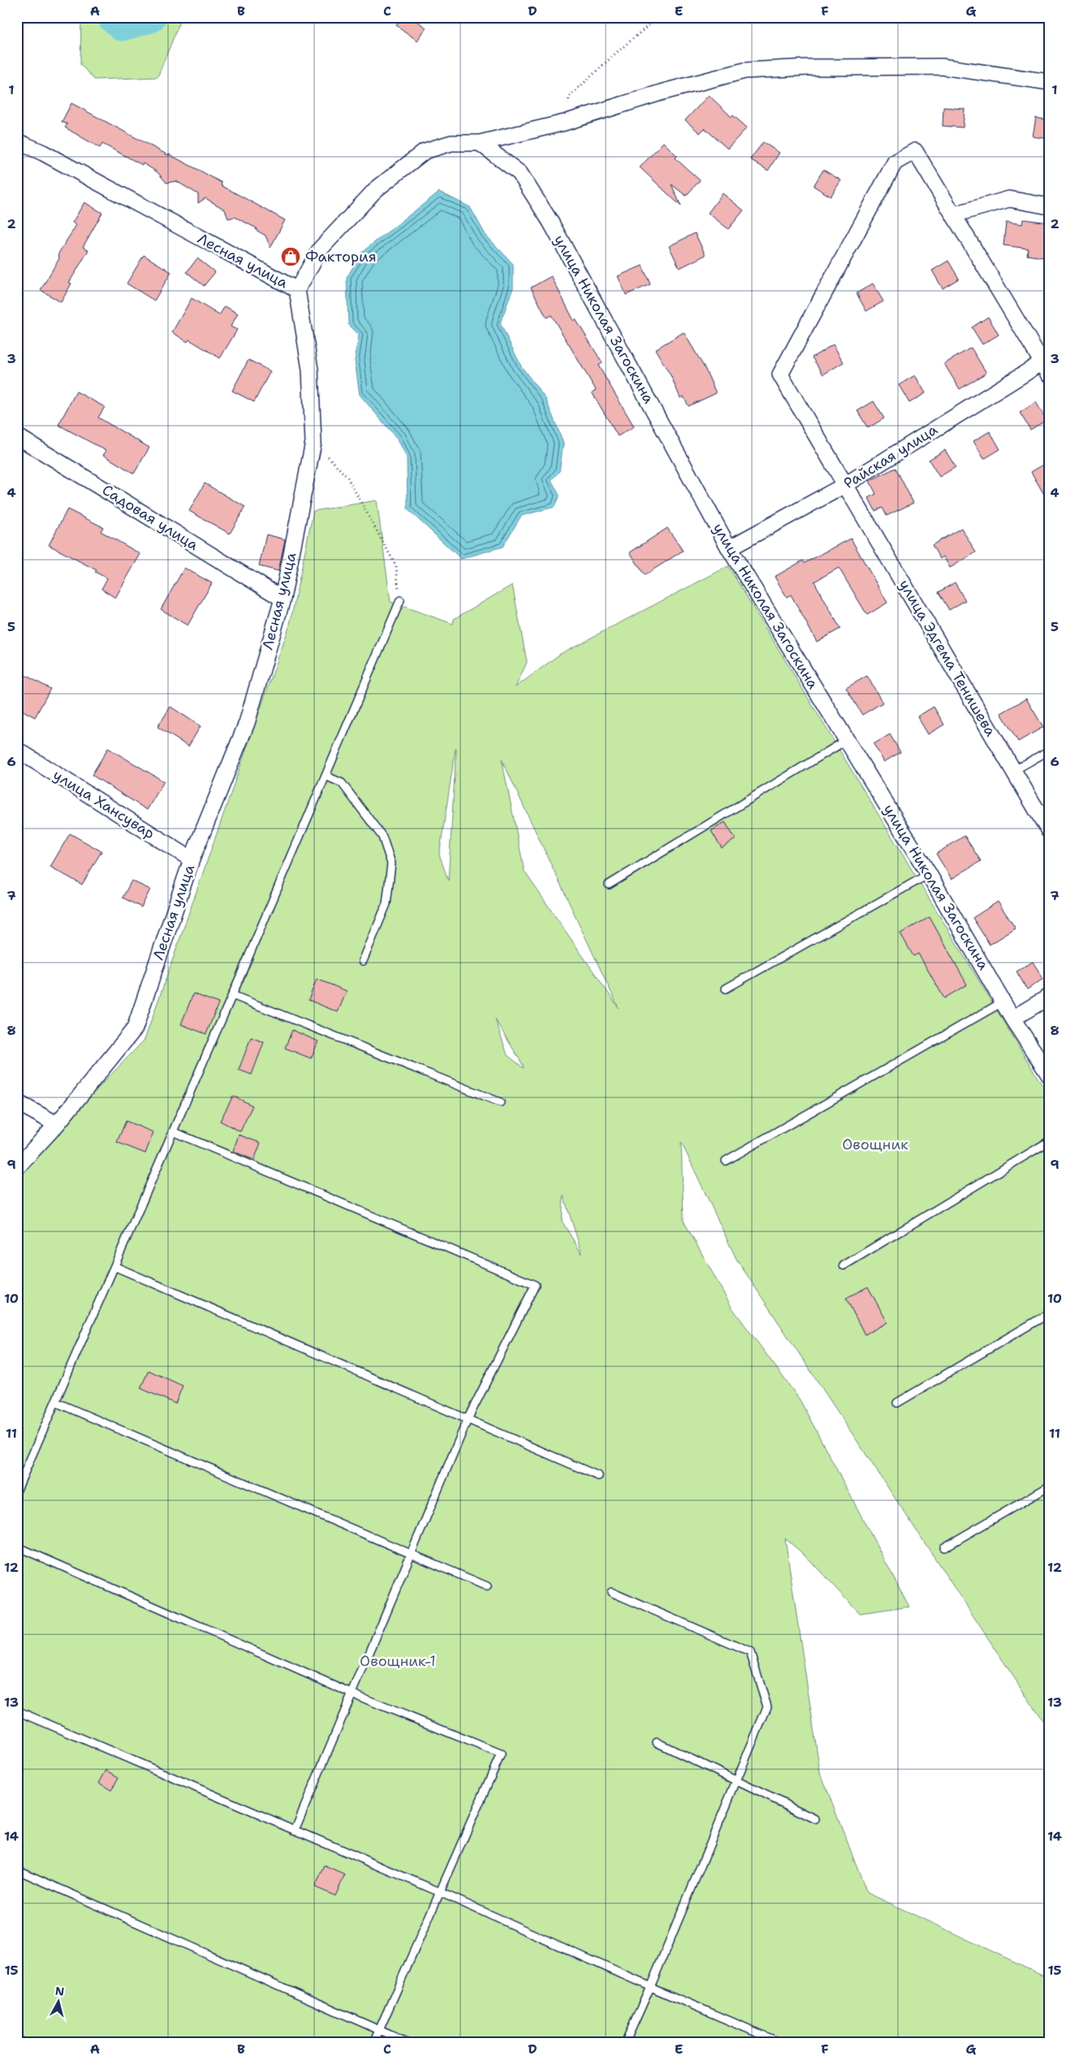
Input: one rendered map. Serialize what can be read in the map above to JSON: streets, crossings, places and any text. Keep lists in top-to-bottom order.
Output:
{
  "streets": {
    "street": [
      "Лесная улица",
      "улица Николая Загоскина",
      "Райская улица",
      "Садовая улица",
      "улица Эдгема Тенишева",
      "улица Хансувар"
    ]
  },
  "crossings": [
    ["Лесная улица", "Садовая улица"],
    ["Лесная улица", "улица Хансувар"],
    ["улица Николая Загоскина", "Райская улица"],
    ["Райская улица", "улица Эдгема Тенишева"]
  ],
  "parks": ["Овощник", "Овощник-1"],
  "places": {
    "shop": ["Фактория"]
  },
  "north": "top",
  "grid": {
    "columns": [
      "A",
      "B",
      "C",
      "D",
      "E",
      "F",
      "G"
    ],
    "rows": [
      "1",
      "2",
      "3",
      "4",
      "5",
      "6",
      "7",
      "8",
      "9",
      "10",
      "11",
      "12",
      "13",
      "14",
      "15"
    ]
  }
}
